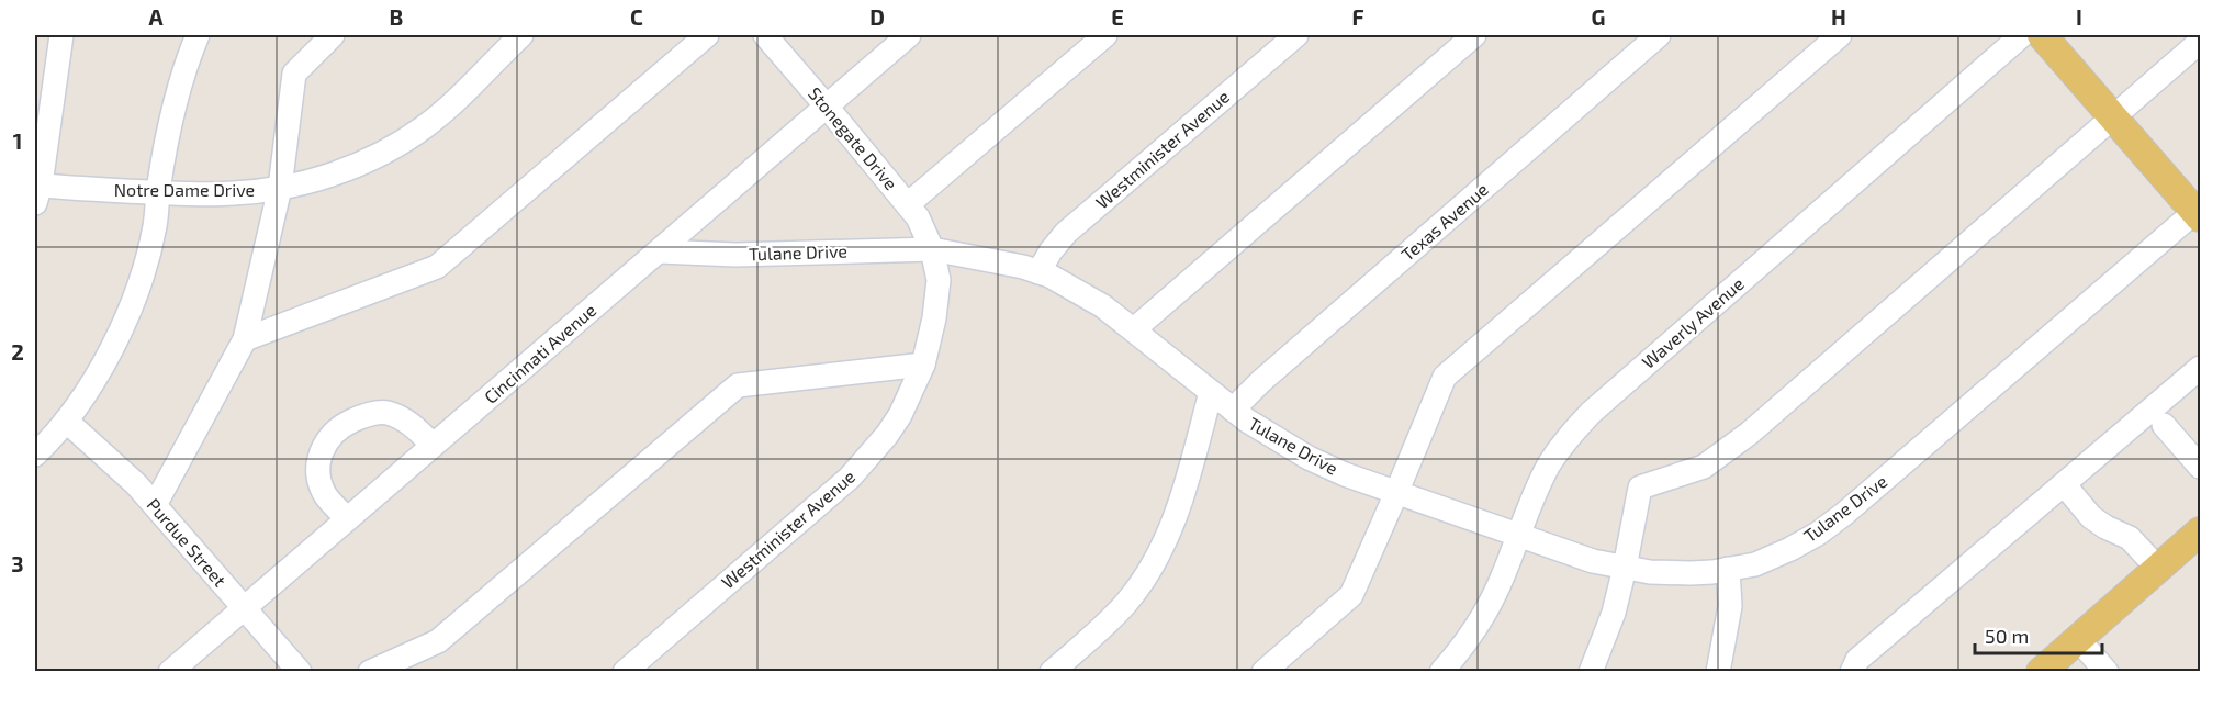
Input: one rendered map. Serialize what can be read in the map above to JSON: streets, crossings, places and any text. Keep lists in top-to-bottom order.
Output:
{
  "streets": {
    "street": [
      "Stonegate Drive",
      "Westminister Avenue",
      "Notre Dame Drive",
      "Texas Avenue",
      "Tulane Drive",
      "Waverly Avenue",
      "Cincinnati Avenue",
      "Purdue Street"
    ]
  },
  "crossings": [
    ["Stonegate Drive", "Westminister Avenue"],
    ["Stonegate Drive", "Tulane Drive"],
    ["Stonegate Drive", "Cincinnati Avenue"],
    ["Westminister Avenue", "Tulane Drive"],
    ["Texas Avenue", "Tulane Drive"],
    ["Tulane Drive", "Waverly Avenue"],
    ["Tulane Drive", "Cincinnati Avenue"],
    ["Cincinnati Avenue", "Purdue Street"]
  ],
  "scale_bar": "50 m",
  "grid": {
    "columns": [
      "A",
      "B",
      "C",
      "D",
      "E",
      "F",
      "G",
      "H",
      "I"
    ],
    "rows": ["1", "2", "3"]
  }
}
